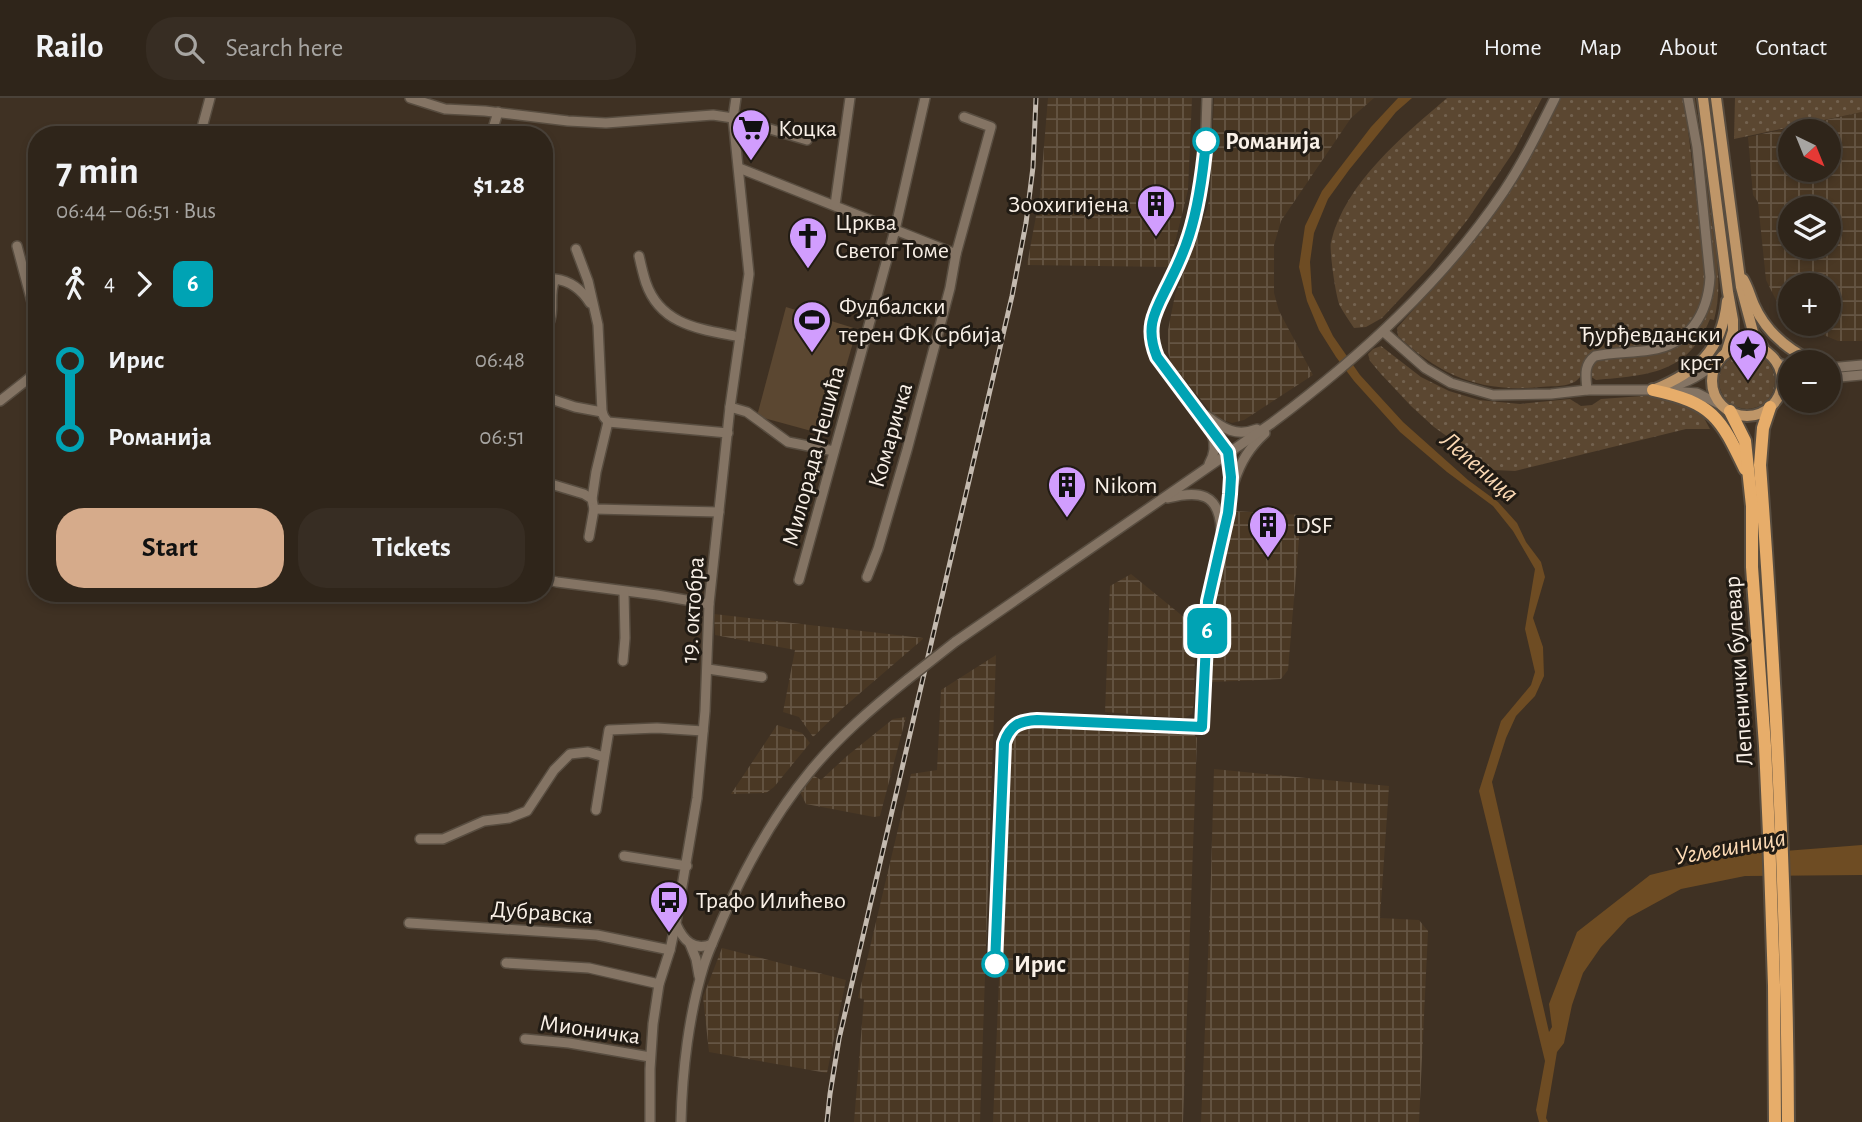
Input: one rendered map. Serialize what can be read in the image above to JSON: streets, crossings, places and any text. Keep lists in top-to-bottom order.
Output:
{
  "streets": {
    "highway": ["Лепенички булевар"],
    "street": [
      "Комаричка",
      "Милорада Нешића",
      "19. октобра",
      "Дубравска",
      "Мионичка"
    ]
  },
  "crossings": [
    ["19. октобра", "Дубравска"],
    ["19. октобра", "Мионичка"]
  ],
  "water": ["Лепеница", "Угљешница"],
  "places": {
    "other": ["Романија", "Ирис"],
    "supermarket": ["Коцка"],
    "building": ["Зоохигијена", "Nikom", "DSF"],
    "church": ["Црква Светог Томе"],
    "sports": ["Фудбалски терен ФК Србија"],
    "place": ["Ђурђевдански крст"],
    "bus stop": ["Трафо Илићево"]
  },
  "lines": ["bus line 6"],
  "north": "bottom right",
  "page": {
    "header": "Railo",
    "search": "Search here",
    "nav": [
      "Home",
      "Map",
      "About",
      "Contact"
    ],
    "on_map": "6",
    "map_buttons": ["+", "−"],
    "heading": ["7 min", "06:44 – 06:51 · Bus", "$1.28"],
    "legs": ["4", "6"],
    "list": [
      {
        "name": "Ирис",
        "value": "06:48"
      },
      {
        "name": "Романија",
        "value": "06:51"
      }
    ],
    "buttons": ["Start", "Tickets"]
  }
}
